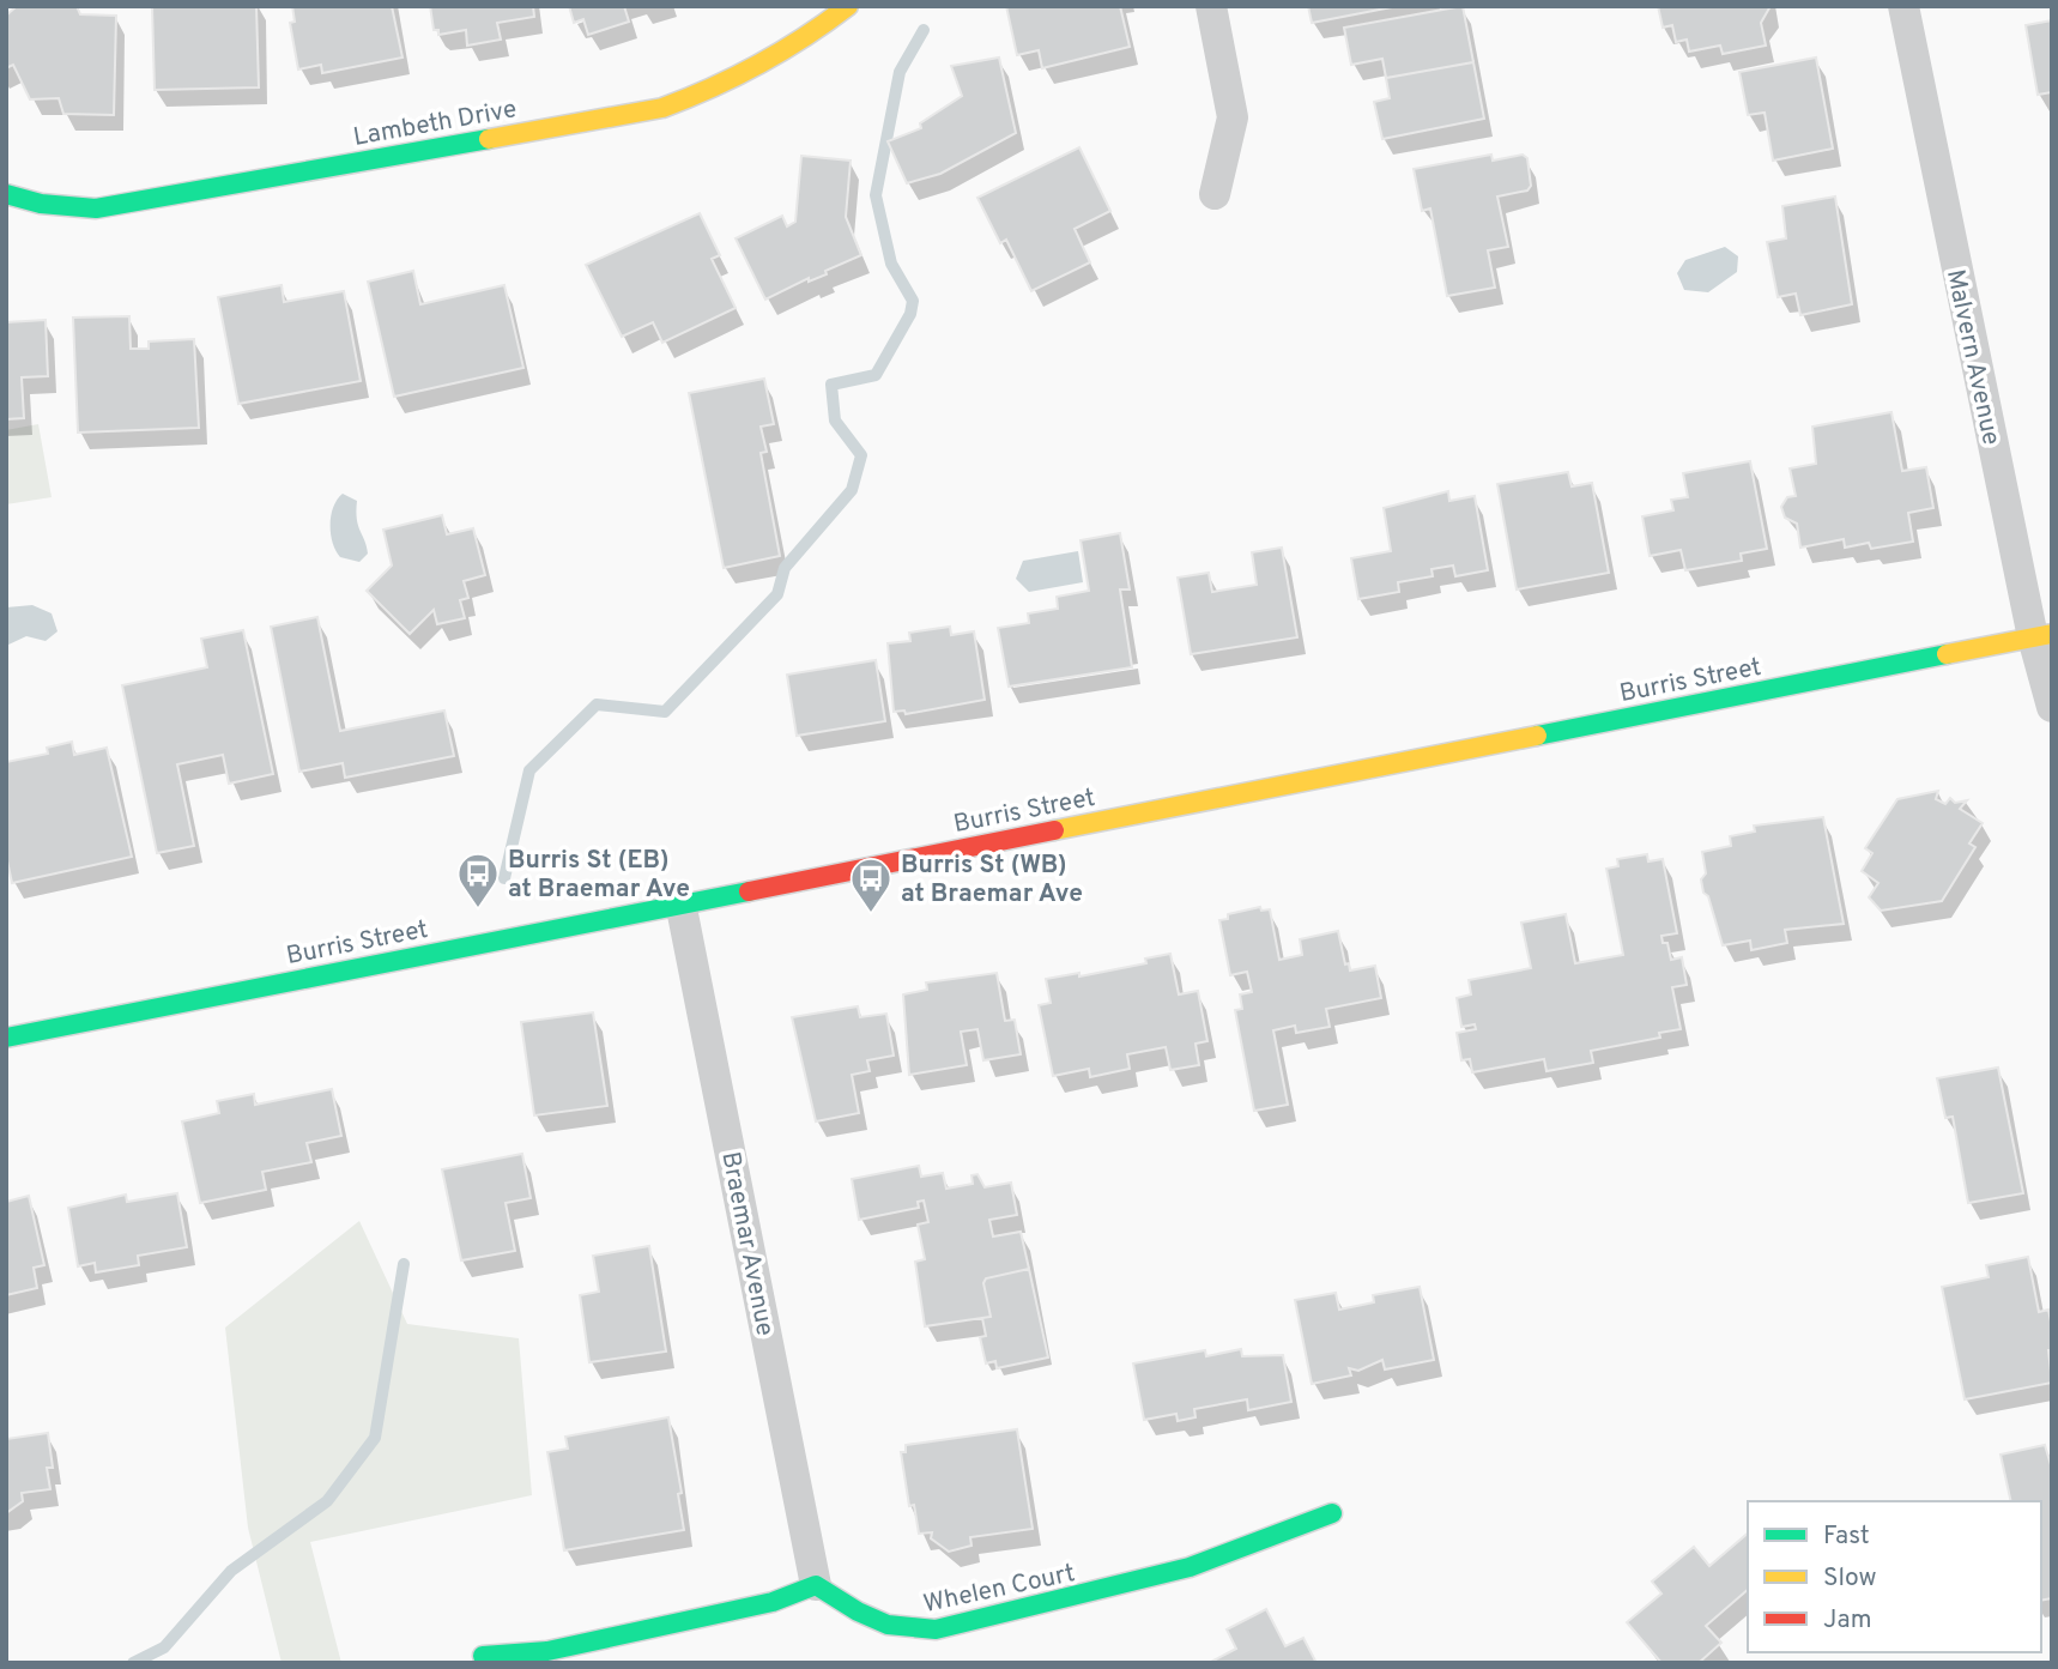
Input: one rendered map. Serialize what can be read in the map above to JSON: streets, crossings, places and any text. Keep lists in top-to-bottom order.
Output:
{
  "streets": {
    "street": [
      "Lambeth Drive",
      "Malvern Avenue",
      "Burris Street",
      "Braemar Avenue",
      "Whelen Court"
    ]
  },
  "crossings": [
    ["Malvern Avenue", "Burris Street"],
    ["Burris Street", "Braemar Avenue"],
    ["Braemar Avenue", "Whelen Court"]
  ],
  "places": {
    "bus stop": ["Burris St (EB) at Braemar Ave", "Burris St (WB) at Braemar Ave"]
  },
  "legend": ["Fast", "Slow", "Jam"]
}
